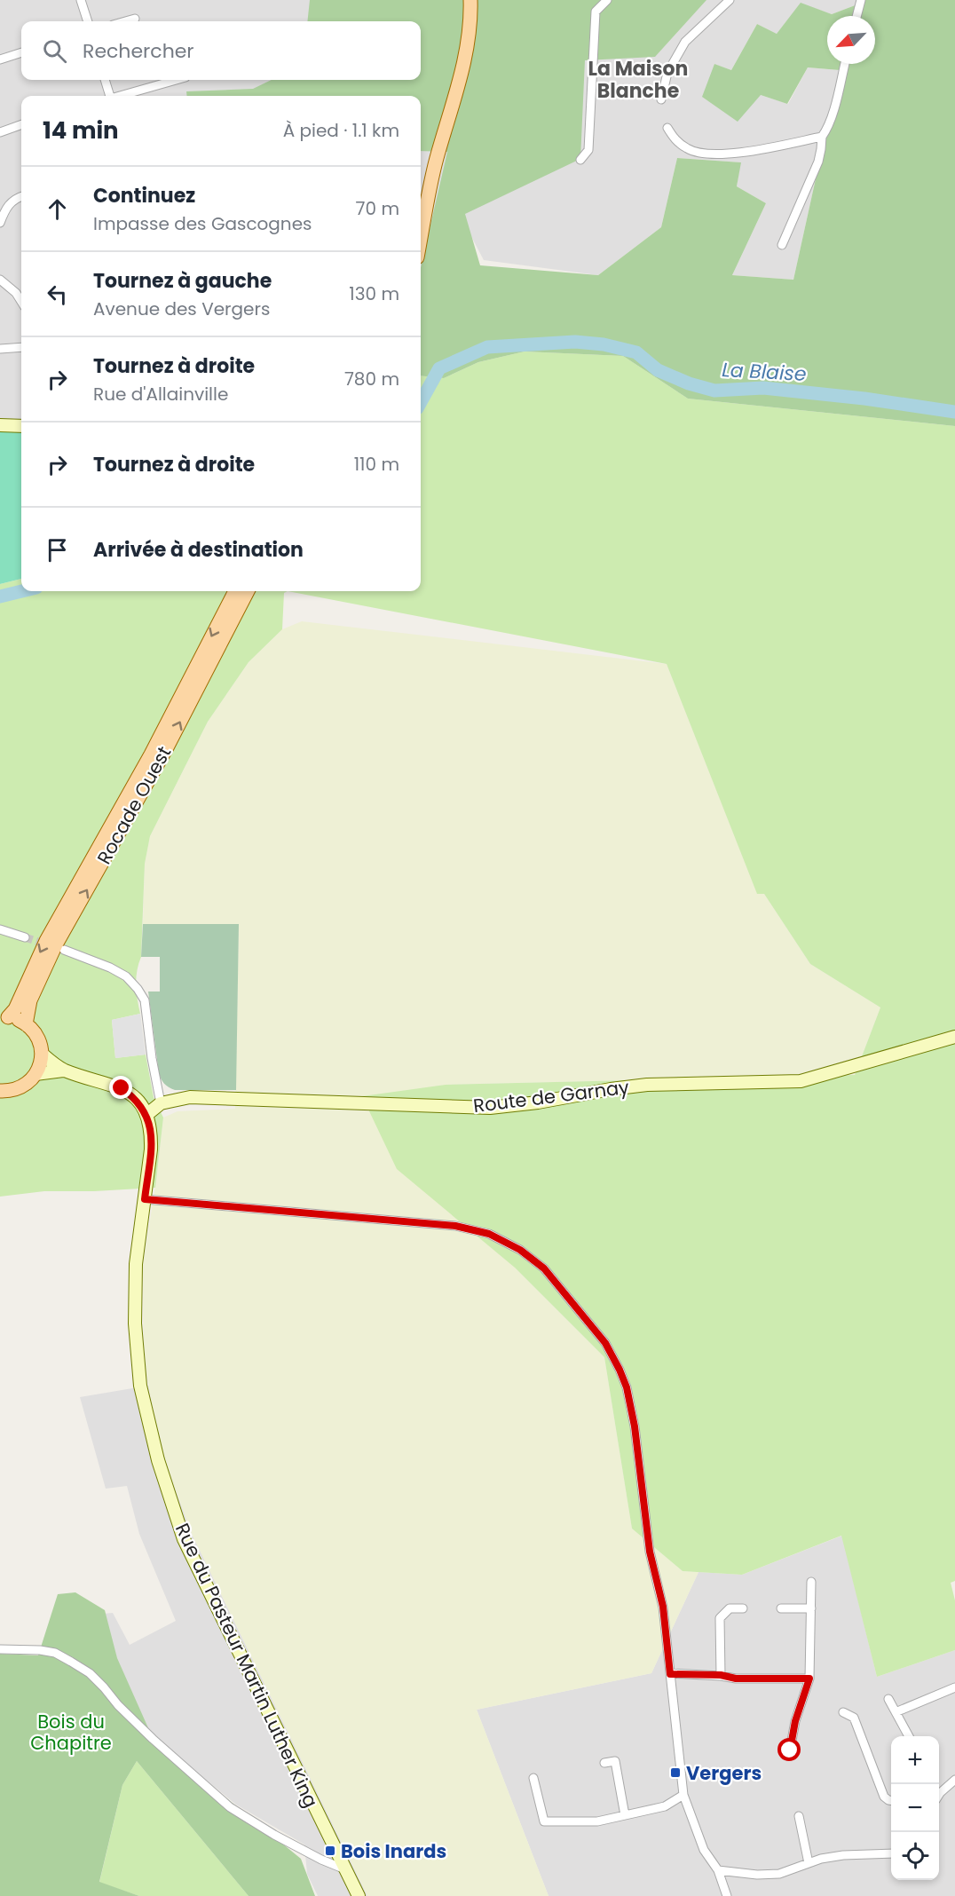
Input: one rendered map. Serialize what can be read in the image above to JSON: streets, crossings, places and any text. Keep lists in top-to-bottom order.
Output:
{
  "streets": {
    "main road": ["Rocade Ouest"],
    "street": ["Route de Garnay", "Rue du Pasteur Martin Luther King"]
  },
  "crossings": [
    ["Route de Garnay", "Rue du Pasteur Martin Luther King"]
  ],
  "districts": ["La Maison Blanche"],
  "water": ["La Blaise"],
  "parks": ["Bois du Chapitre"],
  "places": {
    "transit": ["Vergers", "Bois Inards"]
  },
  "north": "bottom left",
  "page": {
    "search": "Rechercher",
    "heading": ["14 min", "À pied · 1.1 km"],
    "list": [
      ["Continuez", "Impasse des Gascognes", "70 m"],
      ["Tournez à gauche", "Avenue des Vergers", "130 m"],
      ["Tournez à droite", "Rue d'Allainville", "780 m"],
      ["Tournez à droite", "110 m"],
      "Arrivée à destination"
    ],
    "map_buttons": ["+", "−"]
  }
}
